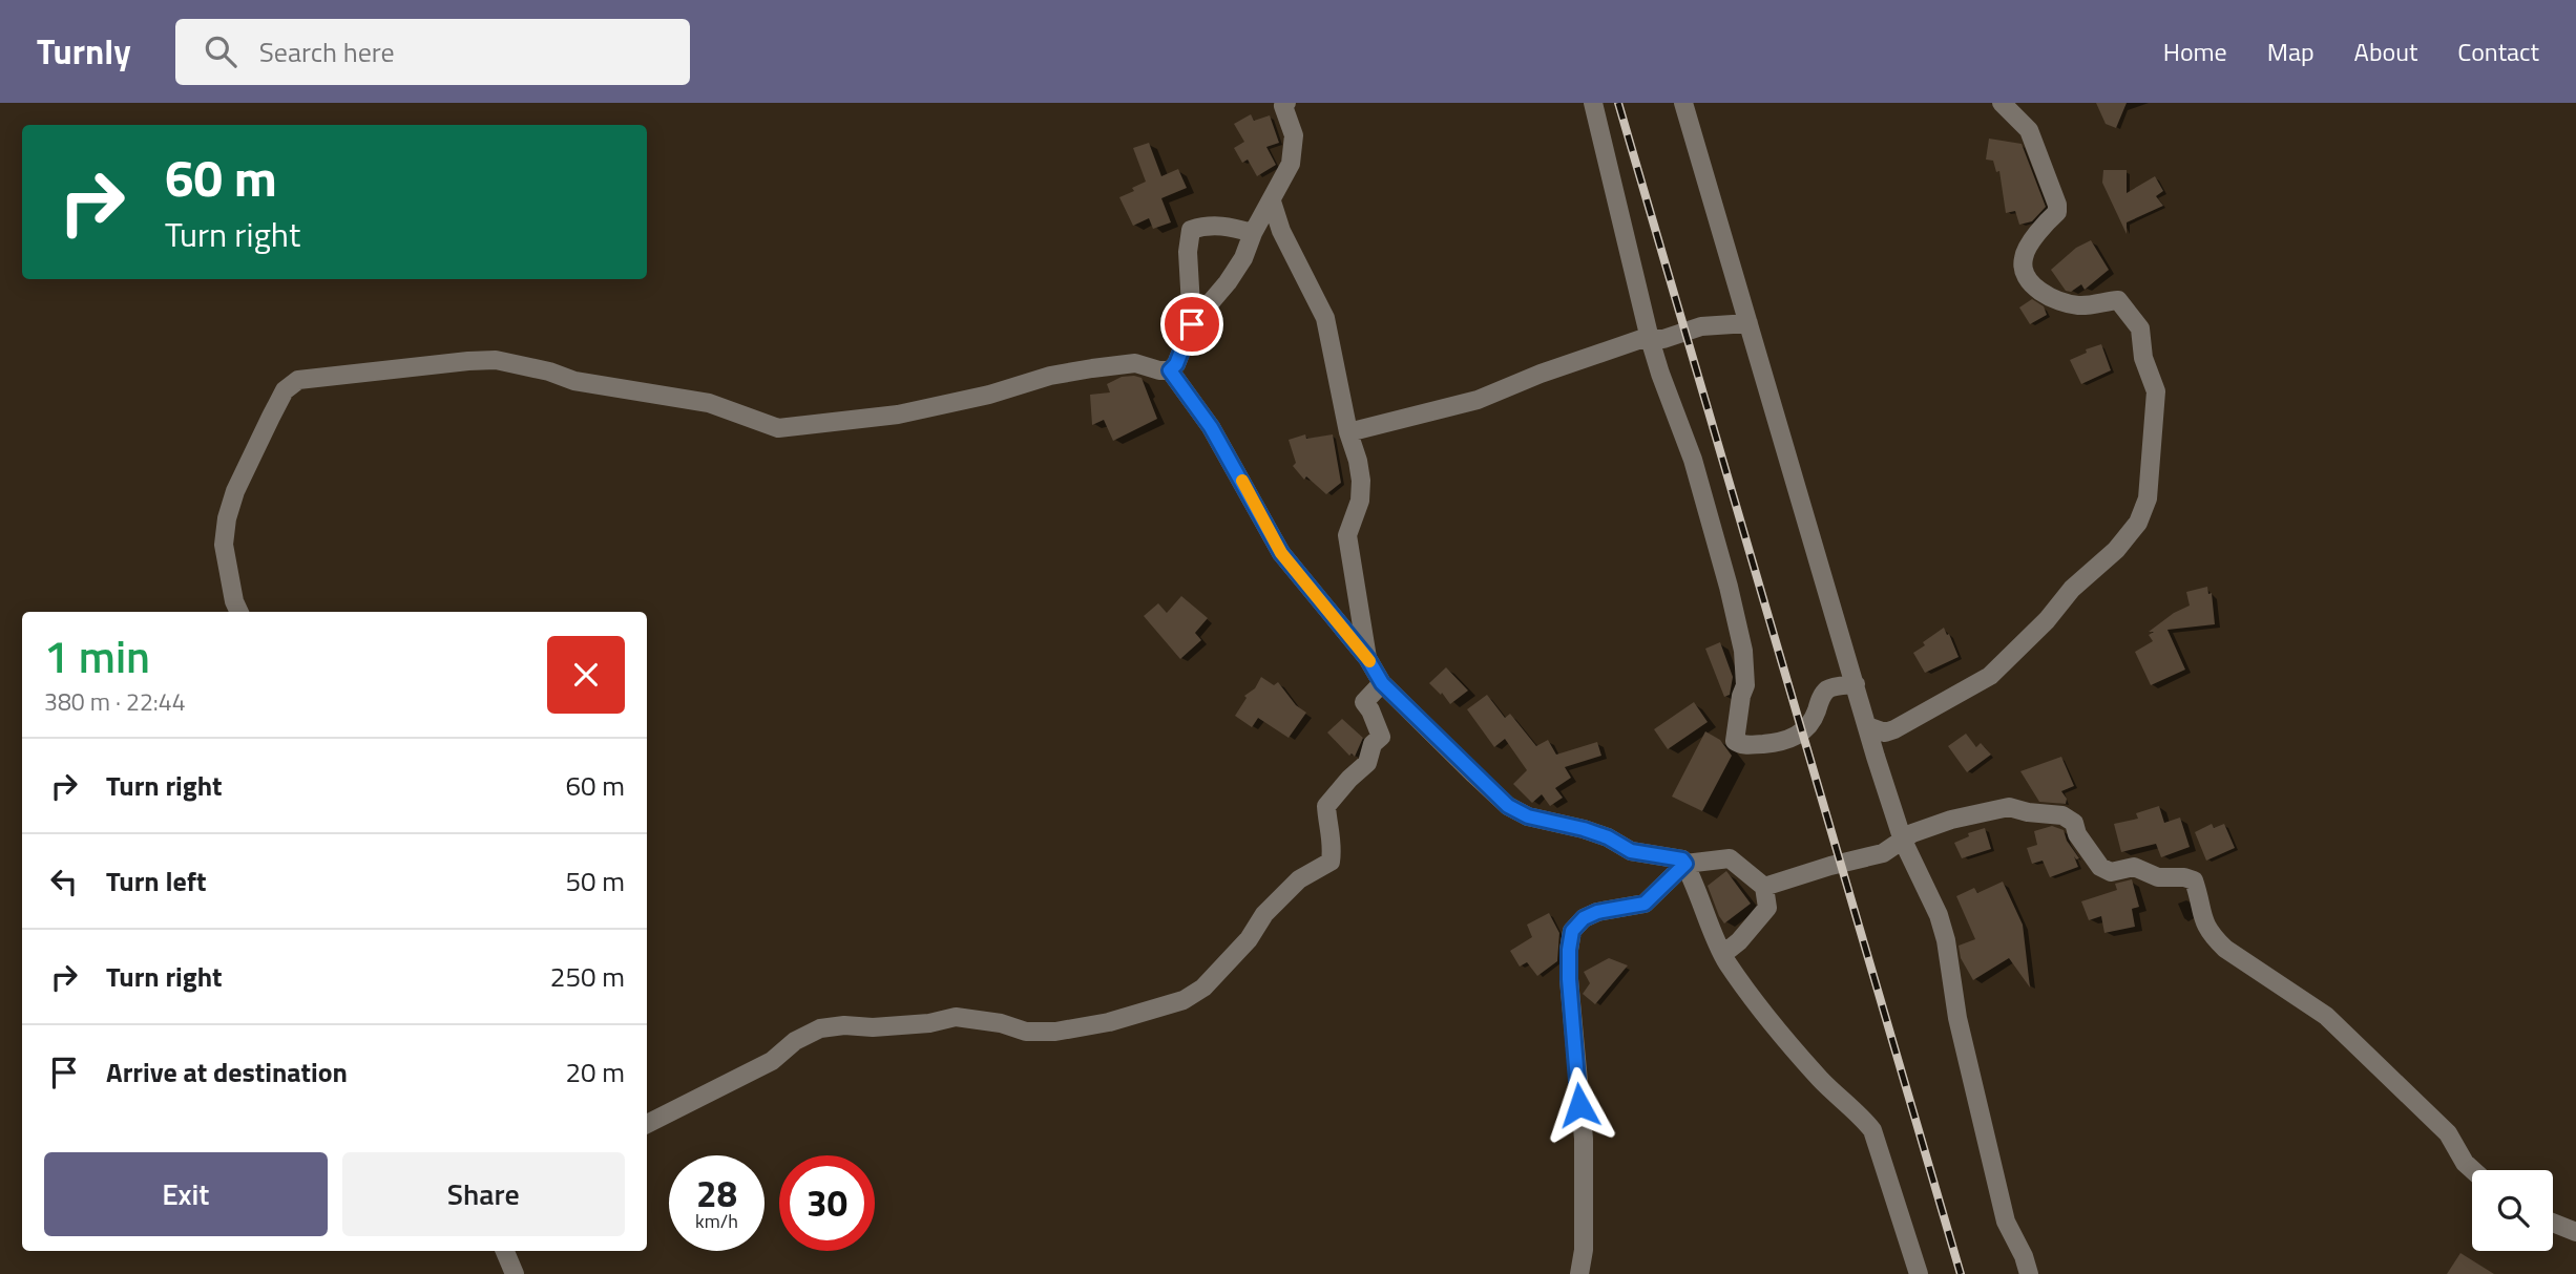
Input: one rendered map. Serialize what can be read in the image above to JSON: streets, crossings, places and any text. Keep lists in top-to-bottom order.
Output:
{
  "page": {
    "header": "Turnly",
    "search": "Search here",
    "nav": [
      "Home",
      "Map",
      "About",
      "Contact"
    ],
    "turn": ["60 m", "Turn right"],
    "heading": ["1 min", "380 m · 22:44"],
    "list": [
      {
        "name": "Turn right",
        "value": "60 m"
      },
      {
        "name": "Turn left",
        "value": "50 m"
      },
      {
        "name": "Turn right",
        "value": "250 m"
      },
      {
        "name": "Arrive at destination",
        "value": "20 m"
      }
    ],
    "buttons": ["Exit", "Share"],
    "speed": "28 km/h",
    "limit": "30"
  }
}
